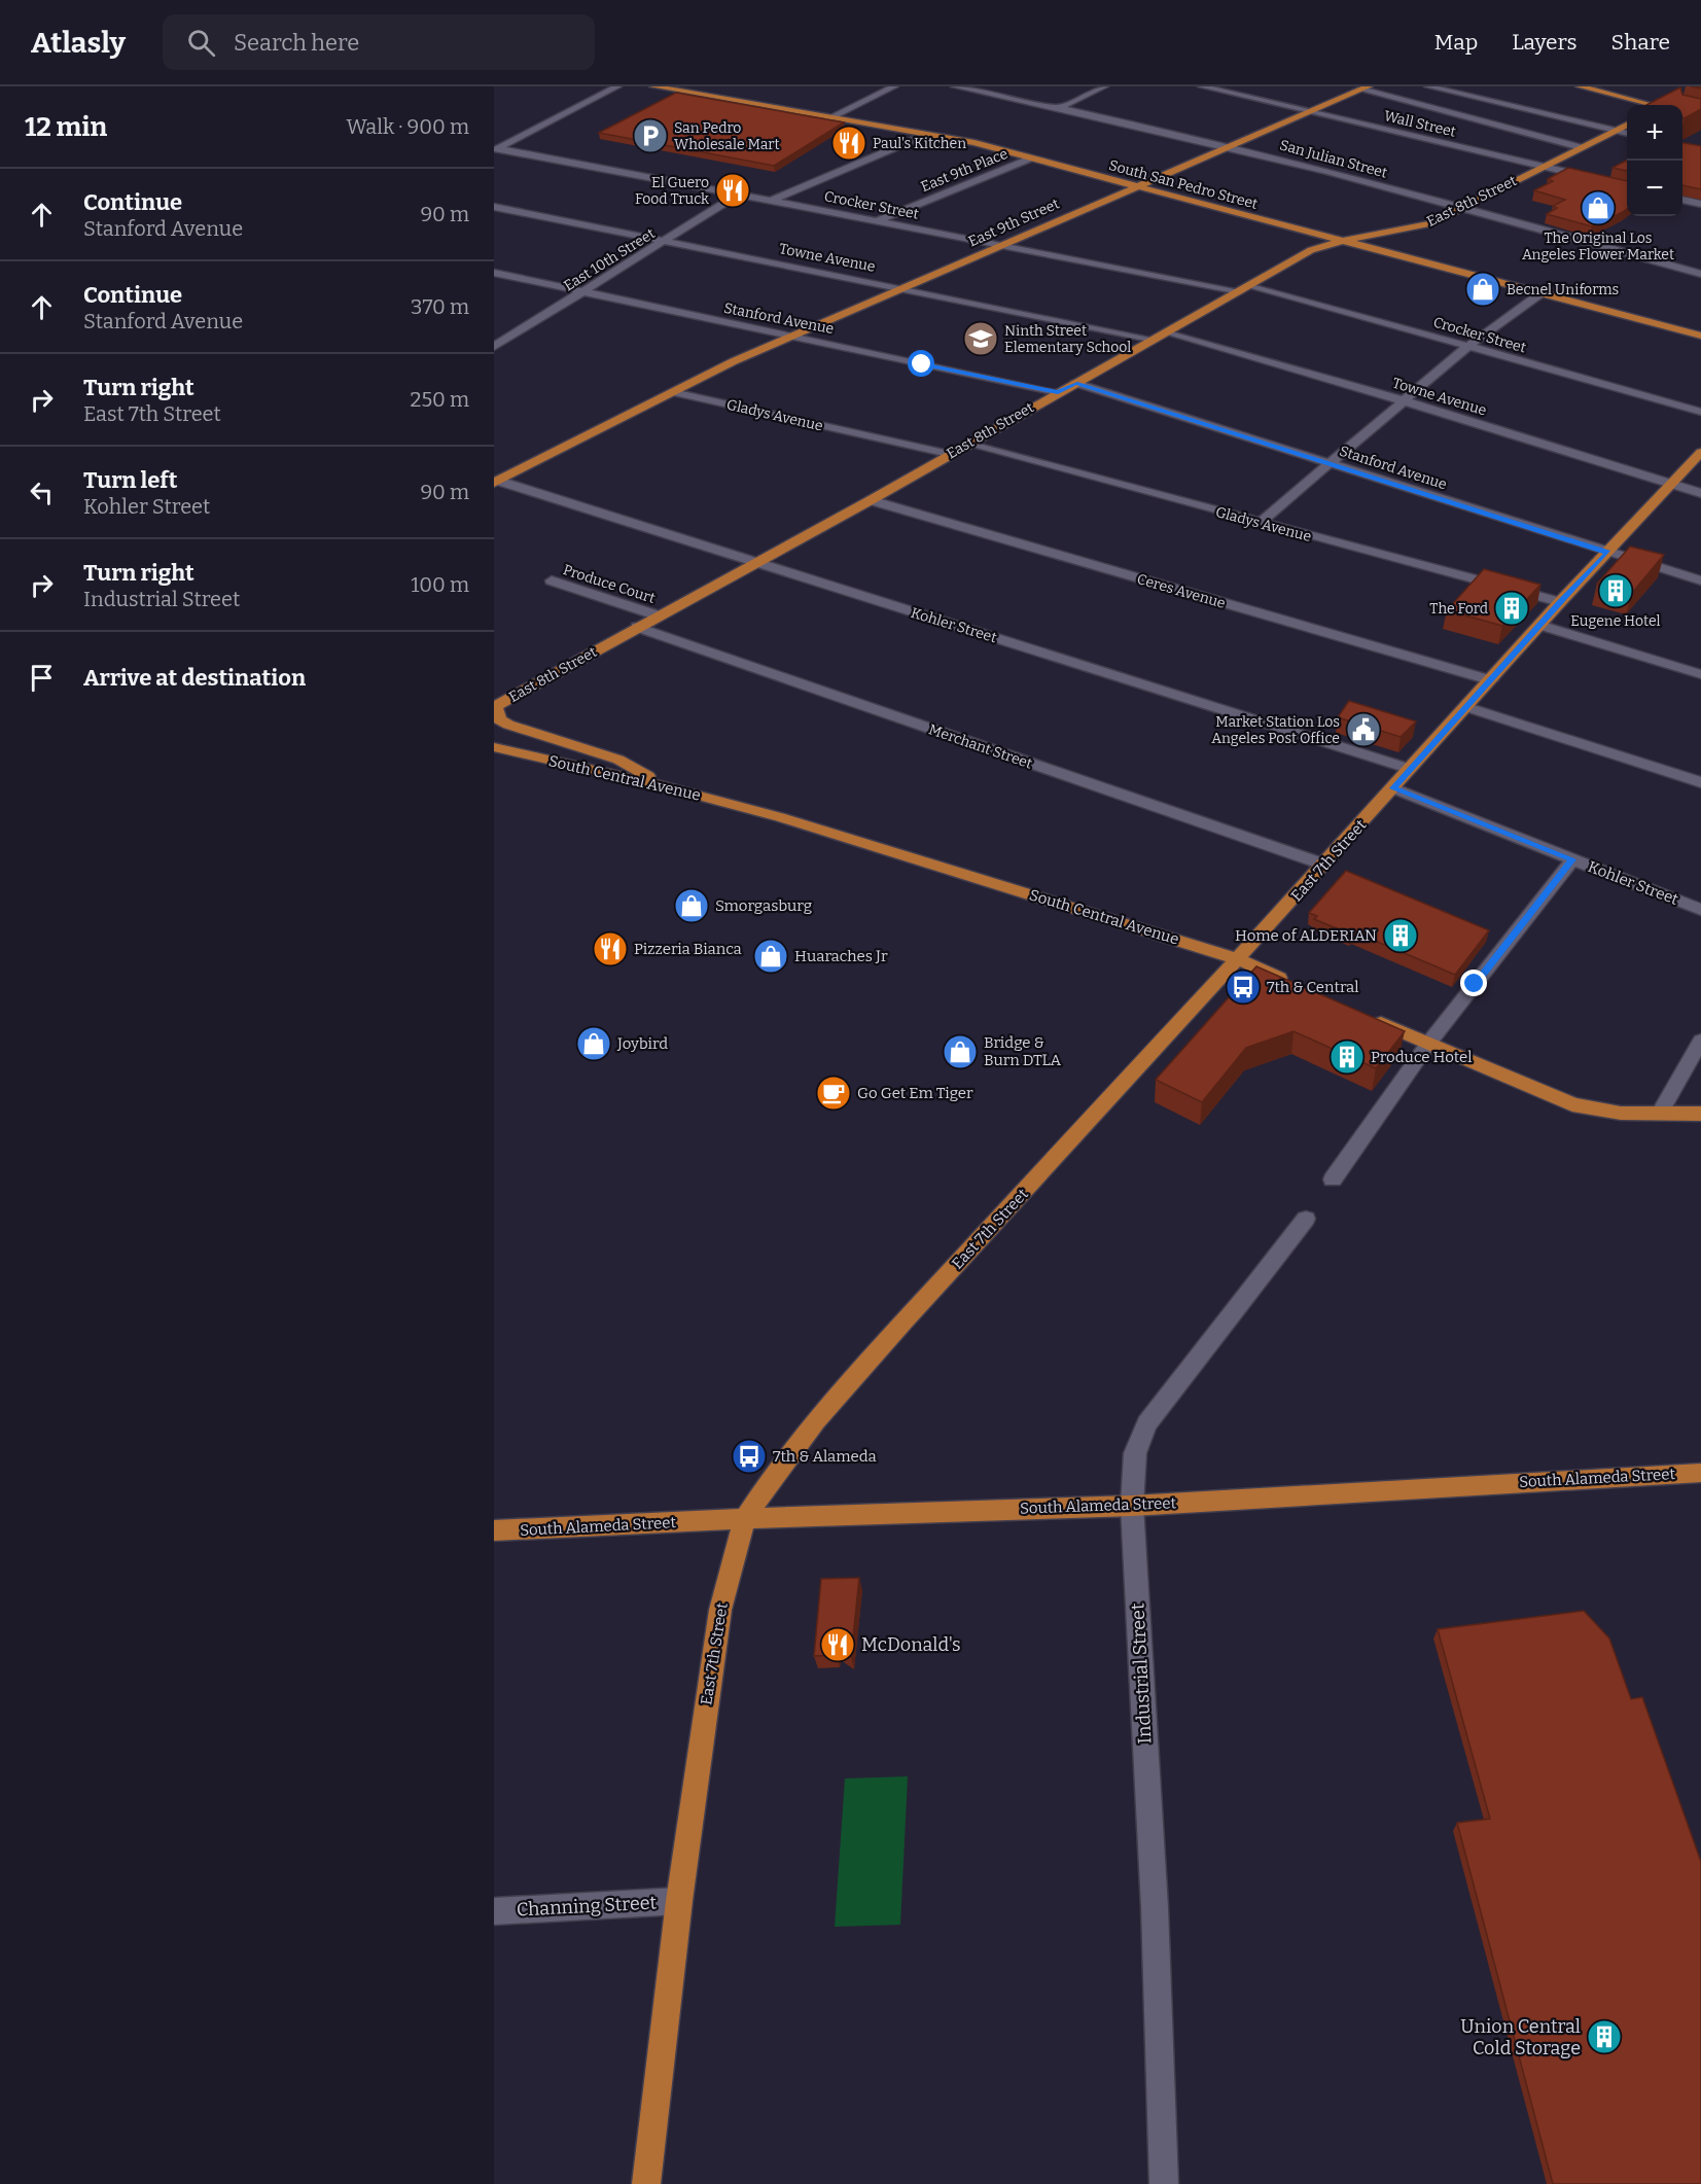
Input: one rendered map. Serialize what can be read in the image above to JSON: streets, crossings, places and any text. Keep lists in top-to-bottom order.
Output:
{
  "streets": {
    "main road": [
      "South San Pedro Street",
      "East 8th Street",
      "East 9th Street",
      "South Central Avenue",
      "East 7th Street",
      "South Alameda Street"
    ],
    "street": [
      "Wall Street",
      "San Julian Street",
      "East 9th Place",
      "Crocker Street",
      "Towne Avenue",
      "East 10th Street",
      "Stanford Avenue",
      "Gladys Avenue",
      "Produce Court",
      "Ceres Avenue",
      "Kohler Street",
      "Merchant Street",
      "Industrial Street",
      "Channing Street"
    ]
  },
  "crossings": [
    ["Wall Street", "East 8th Street"],
    ["Wall Street", "East 9th Street"],
    ["San Julian Street", "East 8th Street"],
    ["San Julian Street", "East 9th Street"],
    ["East 9th Place", "South San Pedro Street"],
    ["East 9th Place", "Crocker Street"],
    ["South San Pedro Street", "East 8th Street"],
    ["South San Pedro Street", "East 9th Street"],
    ["East 8th Street", "Crocker Street"],
    ["East 8th Street", "Towne Avenue"],
    ["East 8th Street", "Stanford Avenue"],
    ["East 8th Street", "Gladys Avenue"],
    ["East 8th Street", "Produce Court"],
    ["East 8th Street", "Ceres Avenue"],
    ["East 8th Street", "Kohler Street"],
    ["East 8th Street", "Merchant Street"],
    ["Crocker Street", "East 9th Street"],
    ["Crocker Street", "East 10th Street"],
    ["East 9th Street", "Towne Avenue"],
    ["East 9th Street", "Stanford Avenue"],
    ["East 9th Street", "Gladys Avenue"],
    ["East 9th Street", "Kohler Street"],
    ["Towne Avenue", "East 10th Street"],
    ["Towne Avenue", "East 7th Street"],
    ["East 10th Street", "Stanford Avenue"],
    ["Stanford Avenue", "East 7th Street"],
    ["Gladys Avenue", "East 7th Street"],
    ["Ceres Avenue", "East 7th Street"],
    ["Kohler Street", "East 7th Street"],
    ["Merchant Street", "East 7th Street"],
    ["South Central Avenue", "East 7th Street"],
    ["East 7th Street", "South Alameda Street"],
    ["East 7th Street", "Channing Street"],
    ["South Alameda Street", "Industrial Street"]
  ],
  "places": {
    "parking": ["San Pedro Wholesale Mart"],
    "restaurant": [
      "Paul's Kitchen",
      "El Guero Food Truck",
      "Pizzeria Bianca",
      "McDonald's"
    ],
    "shop": [
      "The Original Los Angeles Flower Market",
      "Becnel Uniforms",
      "Smorgasburg",
      "Huaraches Jr",
      "Joybird",
      "Bridge & Burn DTLA"
    ],
    "school or university": ["Ninth Street Elementary School"],
    "building": [
      "Eugene Hotel",
      "The Ford",
      "Home of ALDERIAN",
      "Produce Hotel",
      "Union Central Cold Storage"
    ],
    "public building": ["Market Station Los Angeles Post Office"],
    "bus stop": ["7th & Central", "7th & Alameda"],
    "cafe": ["Go Get Em Tiger"]
  },
  "page": {
    "header": "Atlasly",
    "search": "Search here",
    "nav": ["Map", "Layers", "Share"],
    "heading": ["12 min", "Walk · 900 m"],
    "map_buttons": ["+", "−"],
    "list": [
      ["Continue", "Stanford Avenue", "90 m"],
      ["Continue", "Stanford Avenue", "370 m"],
      ["Turn right", "East 7th Street", "250 m"],
      ["Turn left", "Kohler Street", "90 m"],
      ["Turn right", "Industrial Street", "100 m"],
      "Arrive at destination"
    ]
  }
}
